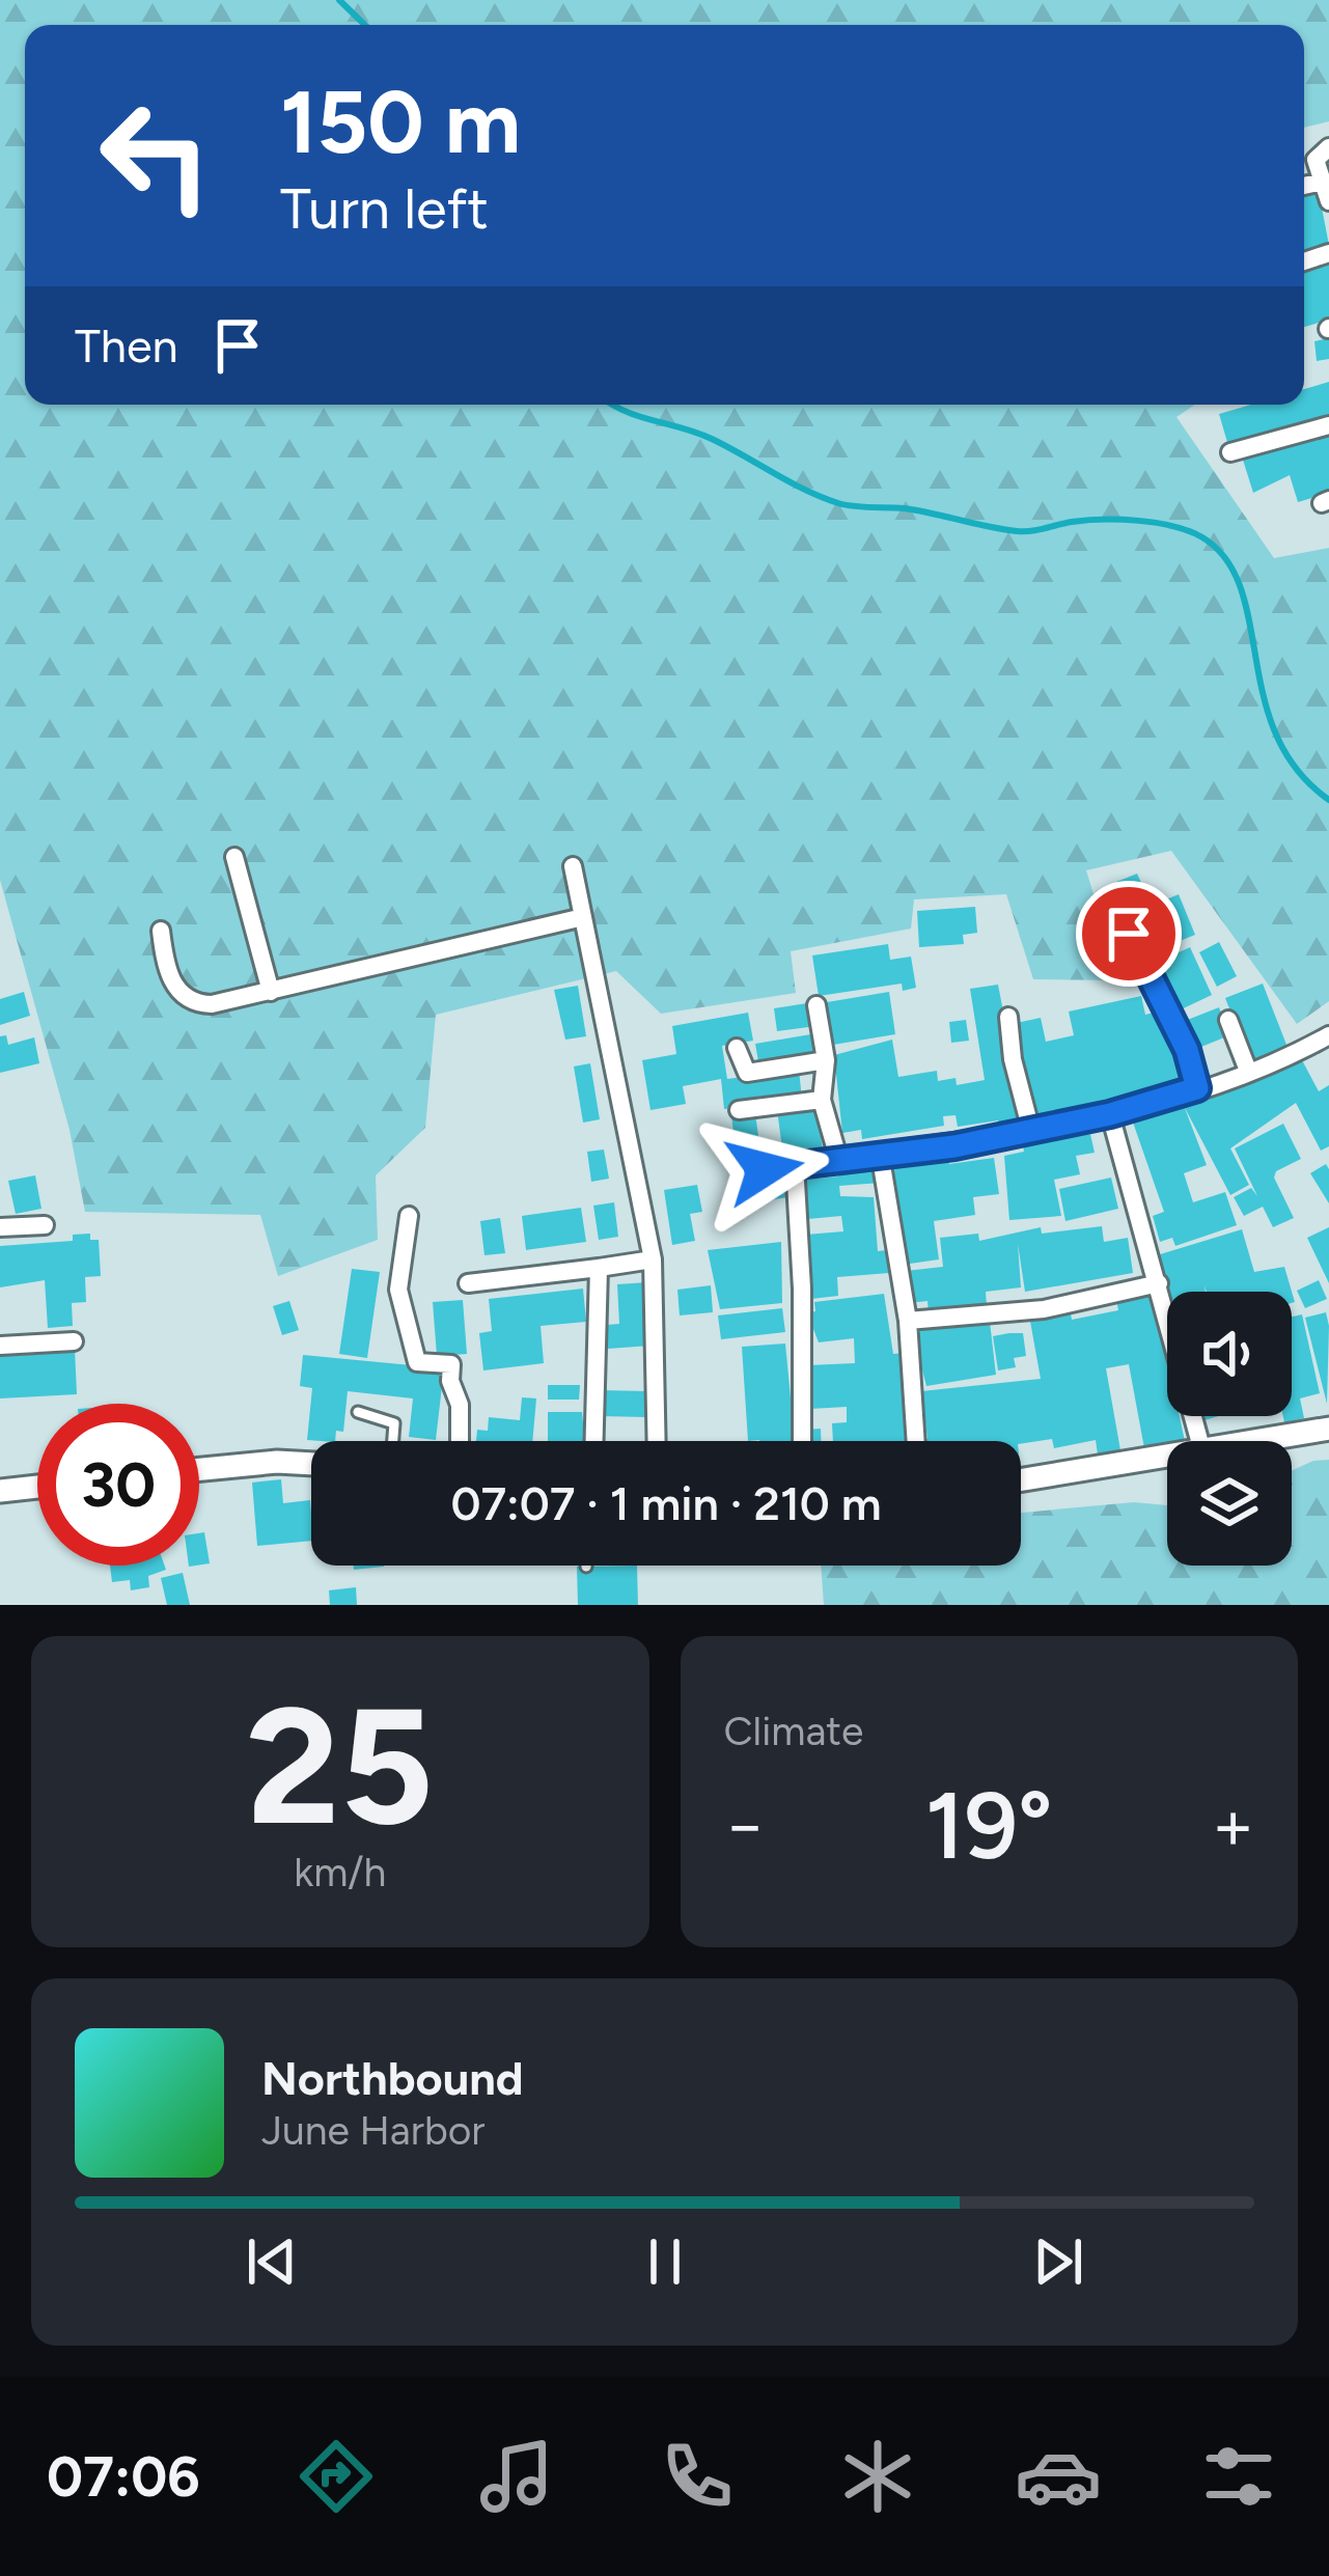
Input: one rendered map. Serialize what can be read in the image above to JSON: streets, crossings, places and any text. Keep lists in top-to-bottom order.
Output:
{
  "page": {
    "turn": ["150 m", "Turn left"],
    "then": "Then",
    "limit": "30",
    "trip": "07:07 · 1 min · 210 m",
    "tile": [
      ["25", "km/h"],
      "Climate"
    ],
    "heat": ["−", "19°", "+"],
    "song": ["Northbound", "June Harbor"],
    "tabs": "07:06"
  }
}
